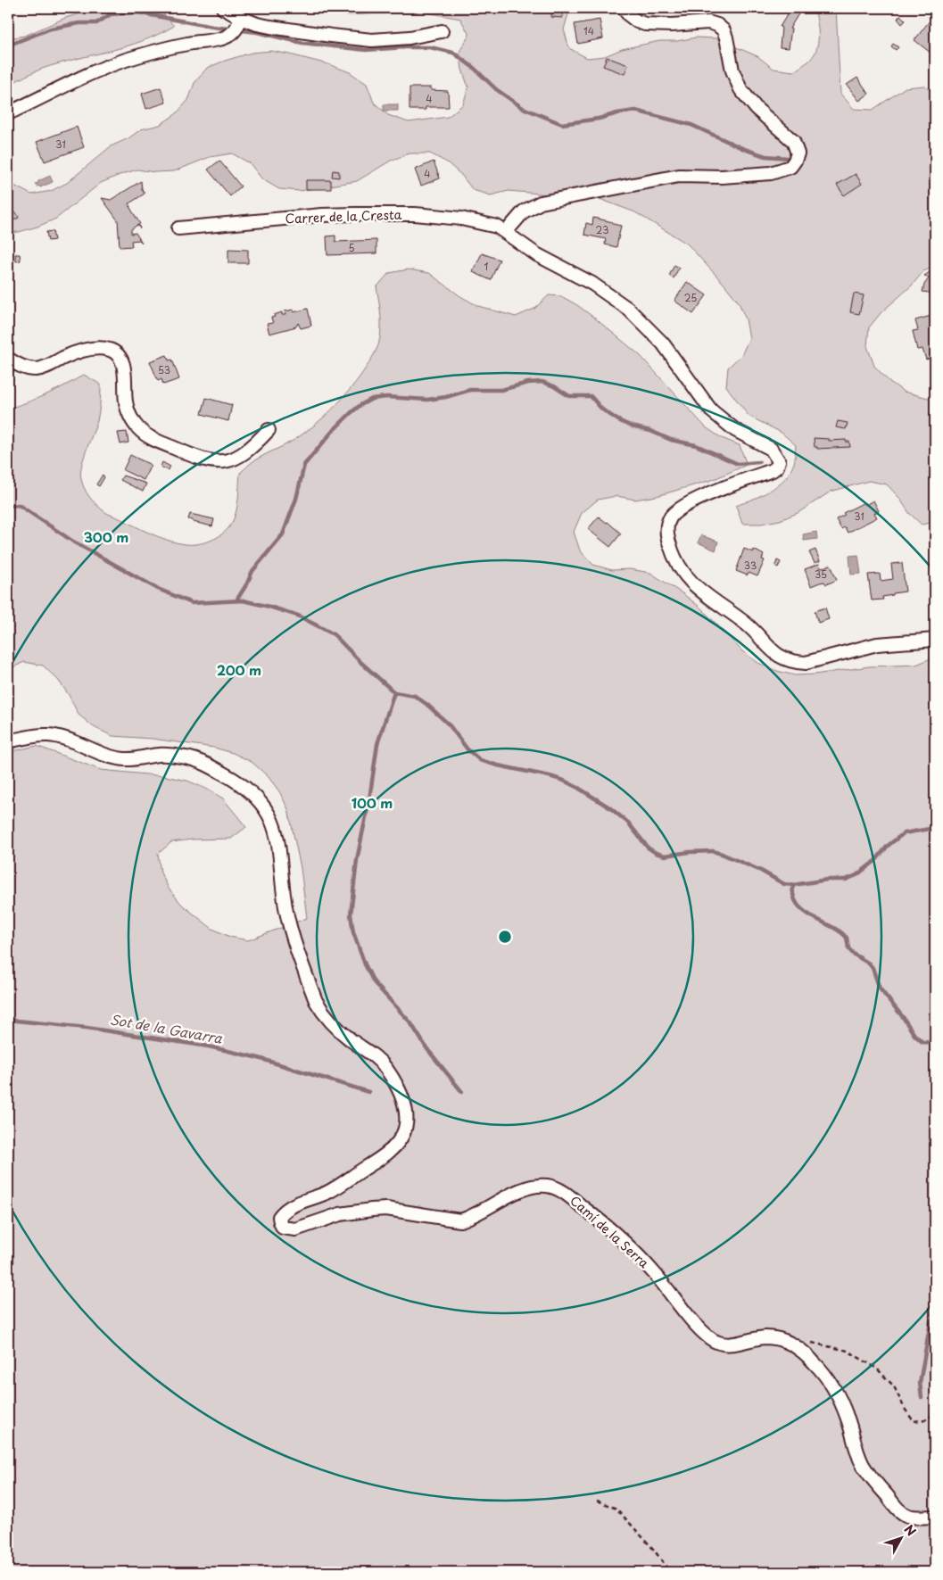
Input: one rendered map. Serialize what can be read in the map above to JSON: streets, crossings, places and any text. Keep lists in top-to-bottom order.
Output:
{
  "streets": {
    "street": ["Carrer de la Cresta", "Camí de la Serra"]
  },
  "water": ["Sot de la Gavarra"],
  "house_numbers": [
    "14",
    "4",
    "31",
    "4",
    "23",
    "5",
    "1",
    "25",
    "53",
    "31",
    "33",
    "35"
  ],
  "north": "top right",
  "rings": ["300 m", "200 m", "100 m"]
}
